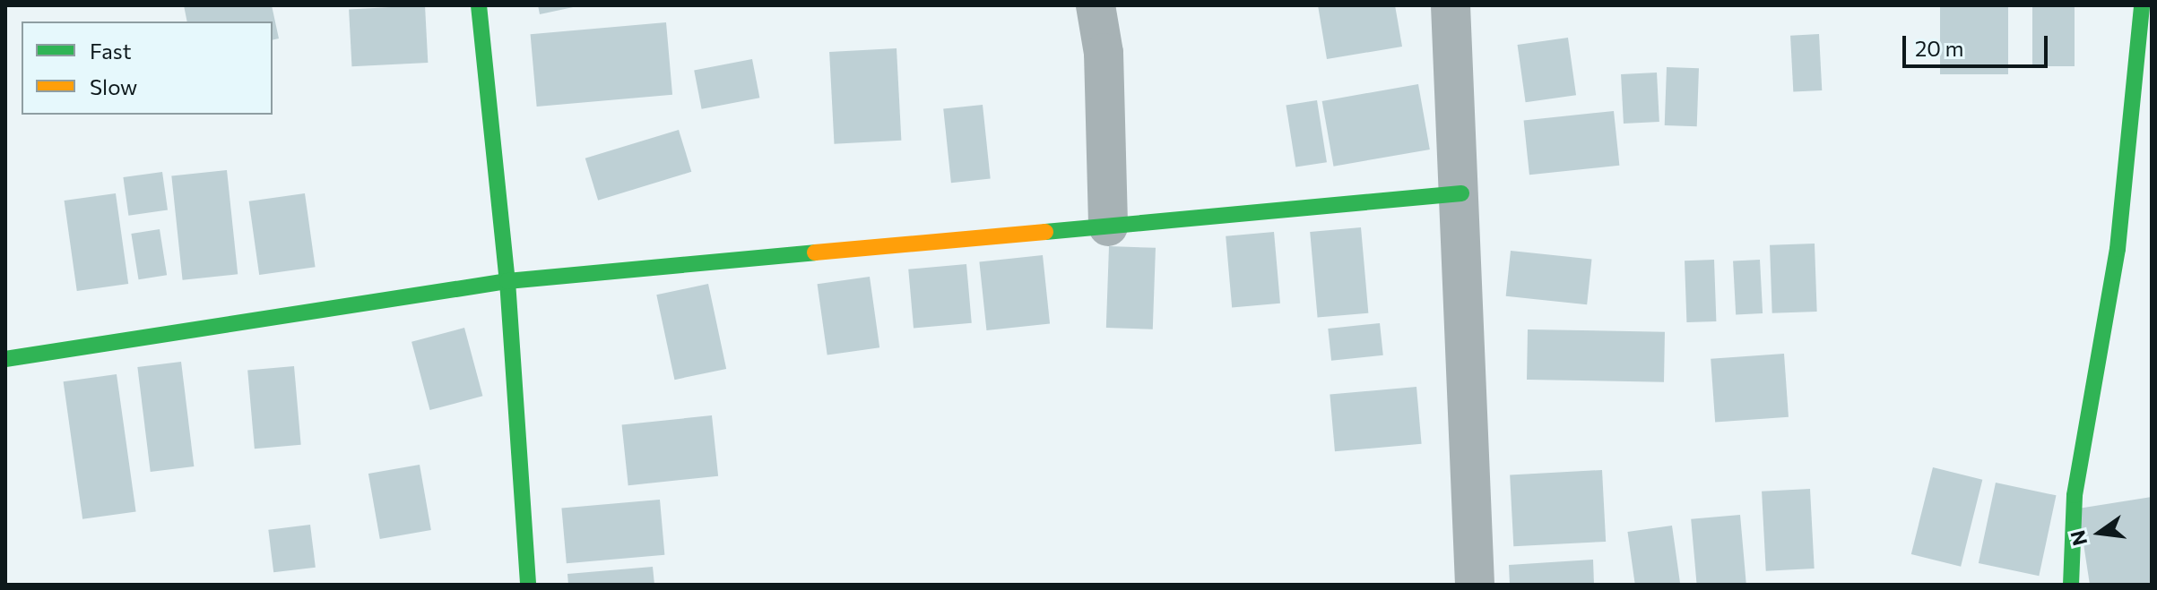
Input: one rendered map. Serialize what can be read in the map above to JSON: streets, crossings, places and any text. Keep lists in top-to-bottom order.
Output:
{
  "legend": ["Fast", "Slow"],
  "scale_bar": "20 m",
  "north": "left"
}
